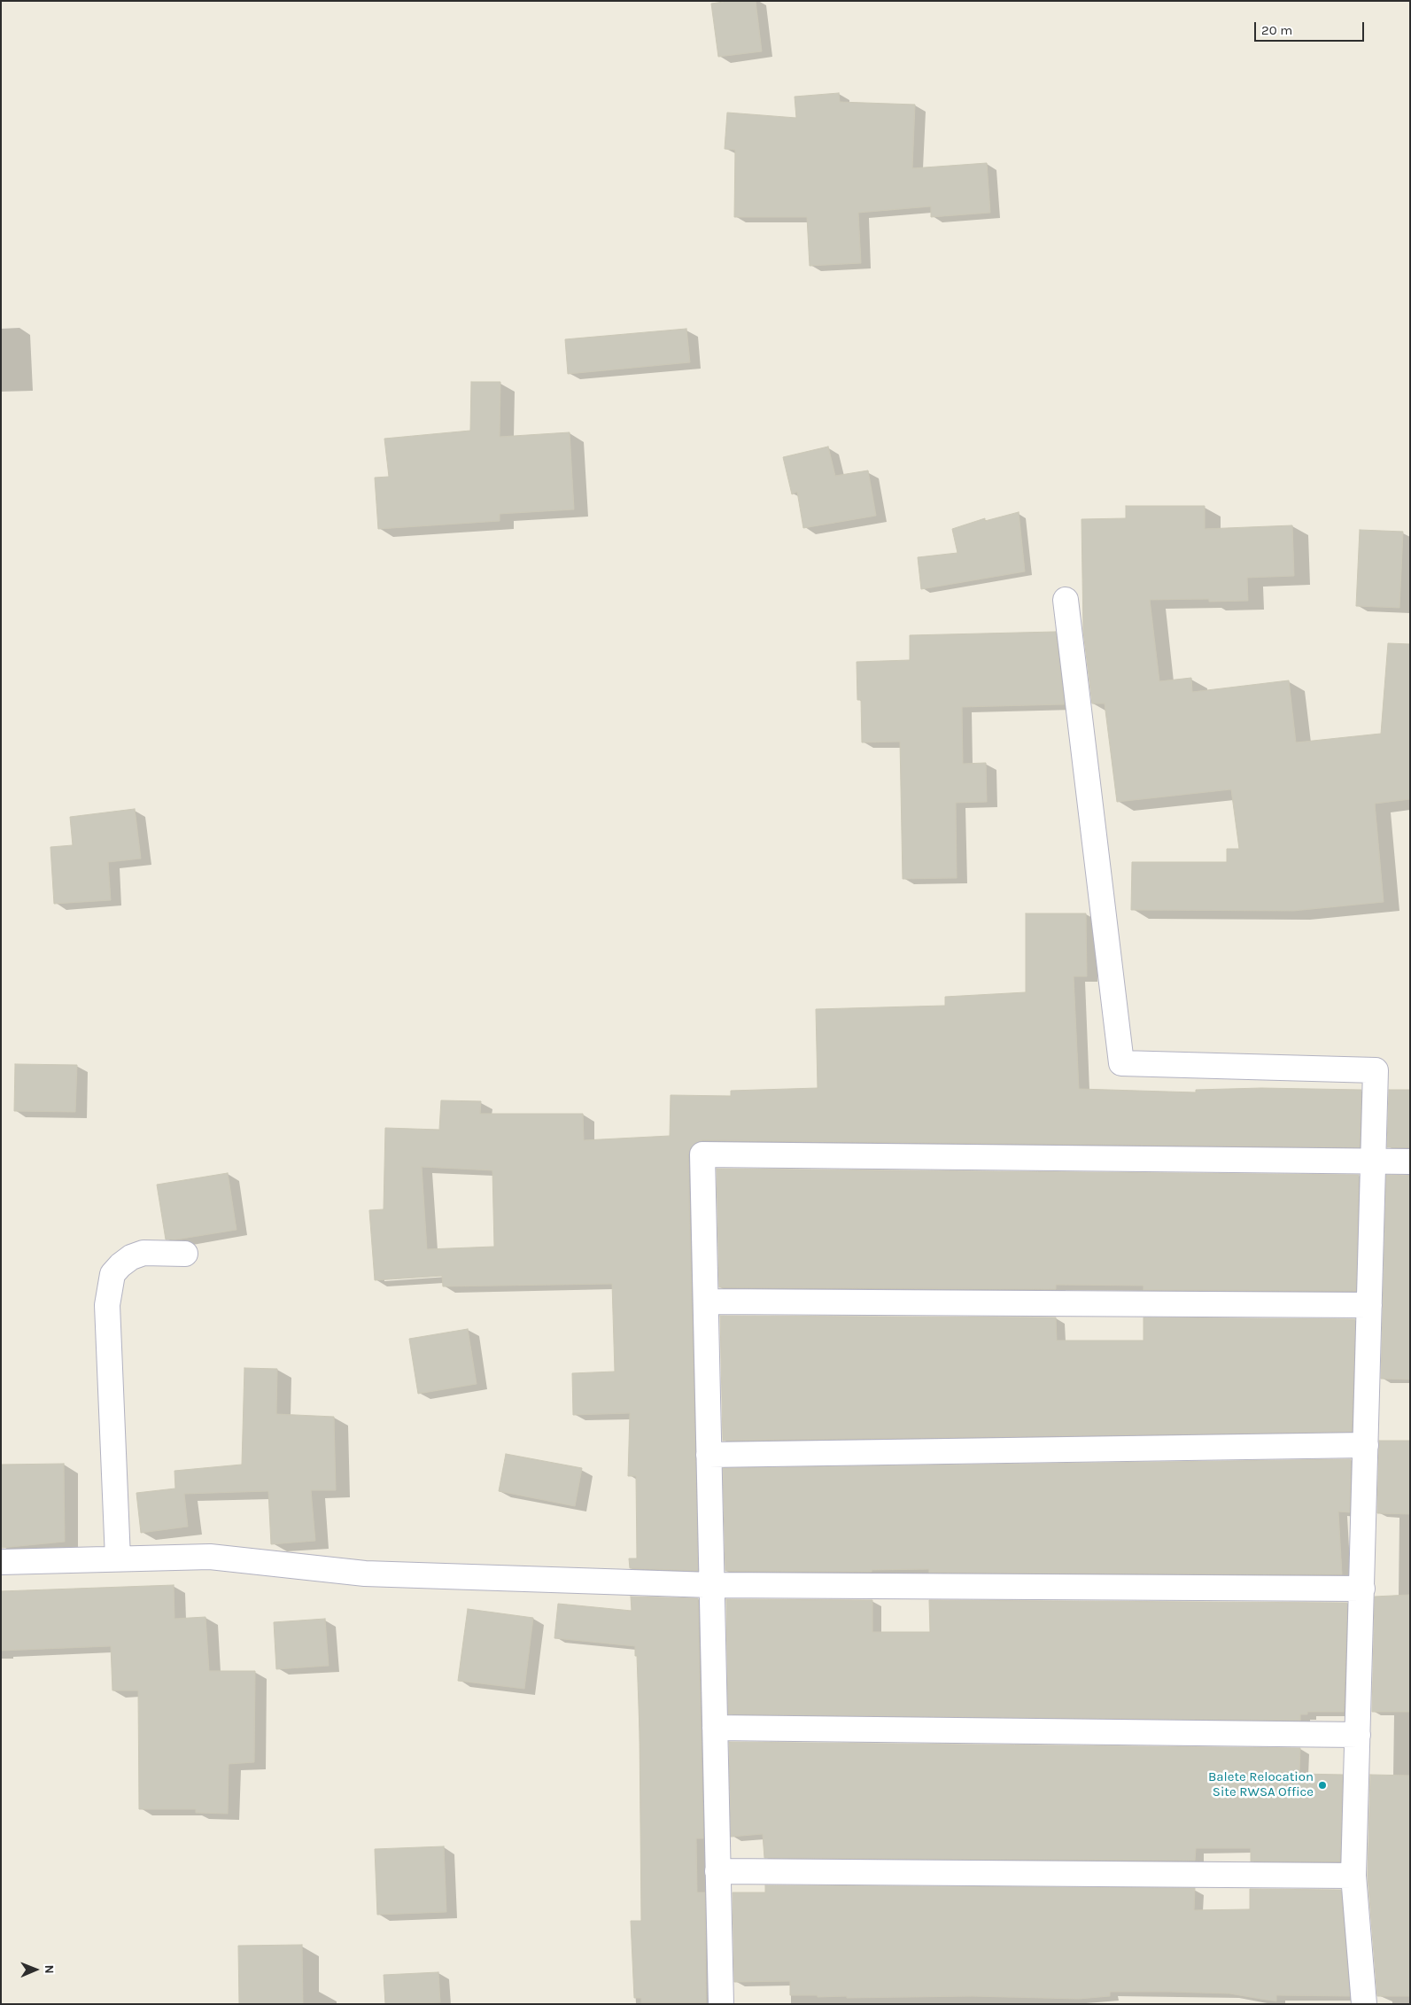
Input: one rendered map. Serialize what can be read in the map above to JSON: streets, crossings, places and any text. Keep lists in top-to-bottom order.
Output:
{
  "places": ["Balete Relocation Site RWSA Office"],
  "scale_bar": "20 m",
  "north": "right"
}
